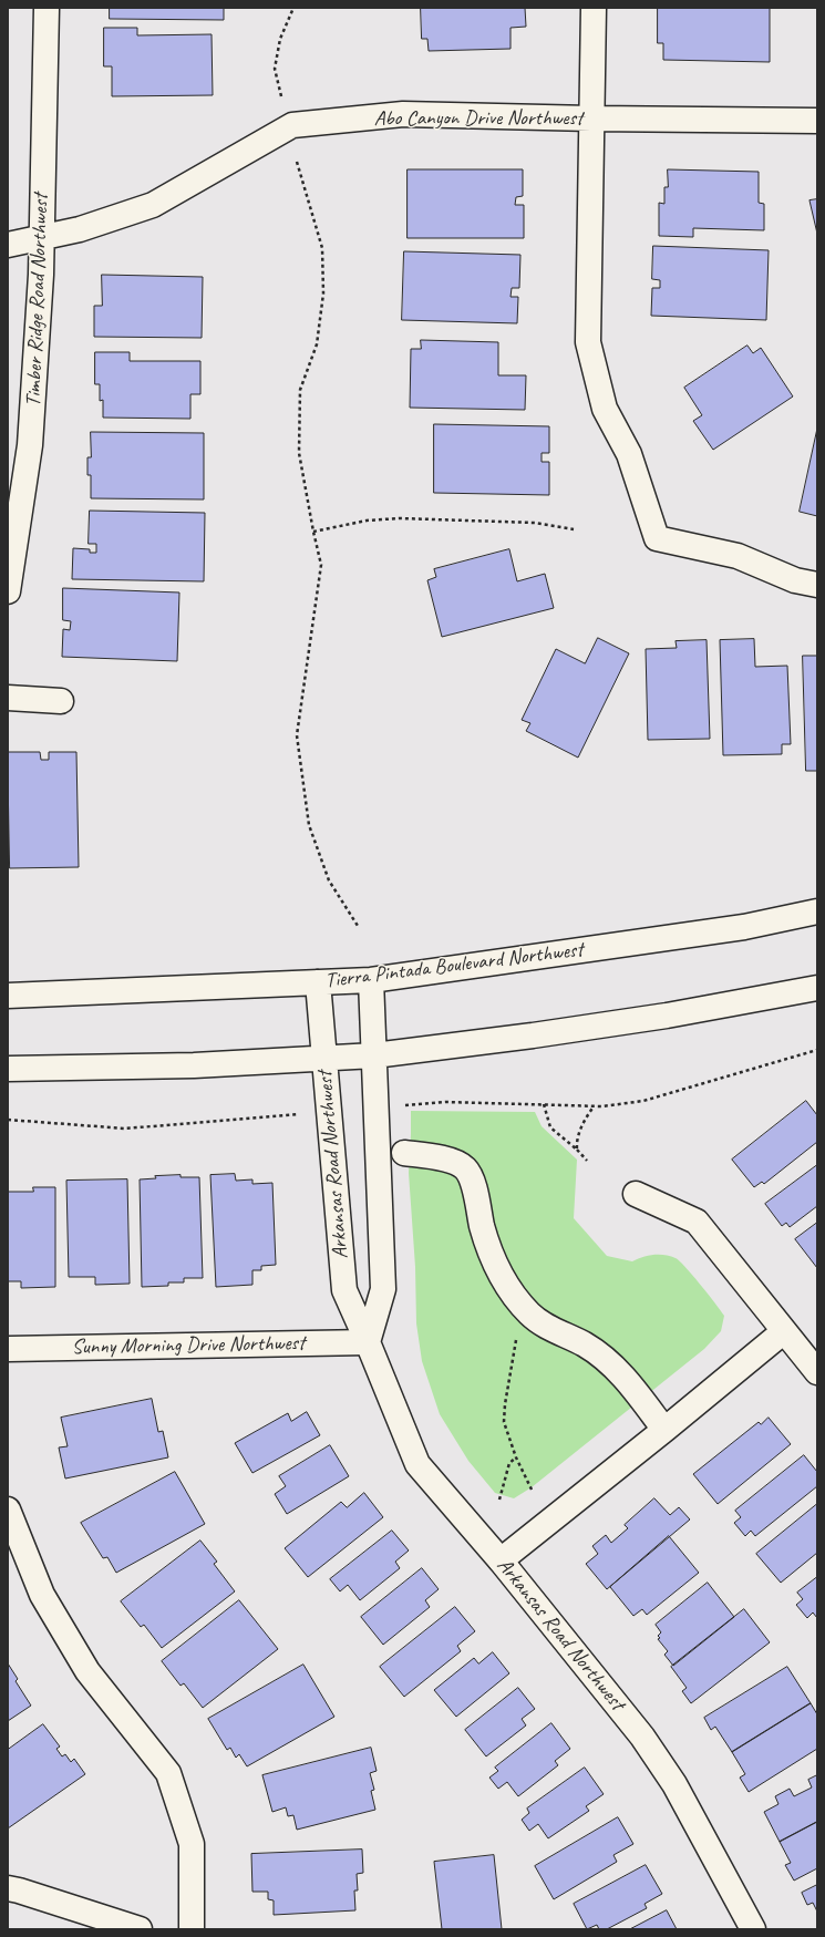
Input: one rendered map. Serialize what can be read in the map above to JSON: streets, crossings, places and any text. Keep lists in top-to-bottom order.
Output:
{
  "streets": {
    "street": [
      "Abo Canyon Drive Northwest",
      "Timber Ridge Road Northwest",
      "Tierra Pintada Boulevard Northwest",
      "Arkansas Road Northwest",
      "Sunny Morning Drive Northwest"
    ]
  },
  "crossings": [
    ["Abo Canyon Drive Northwest", "Timber Ridge Road Northwest"],
    ["Tierra Pintada Boulevard Northwest", "Arkansas Road Northwest"],
    ["Arkansas Road Northwest", "Sunny Morning Drive Northwest"]
  ]
}
